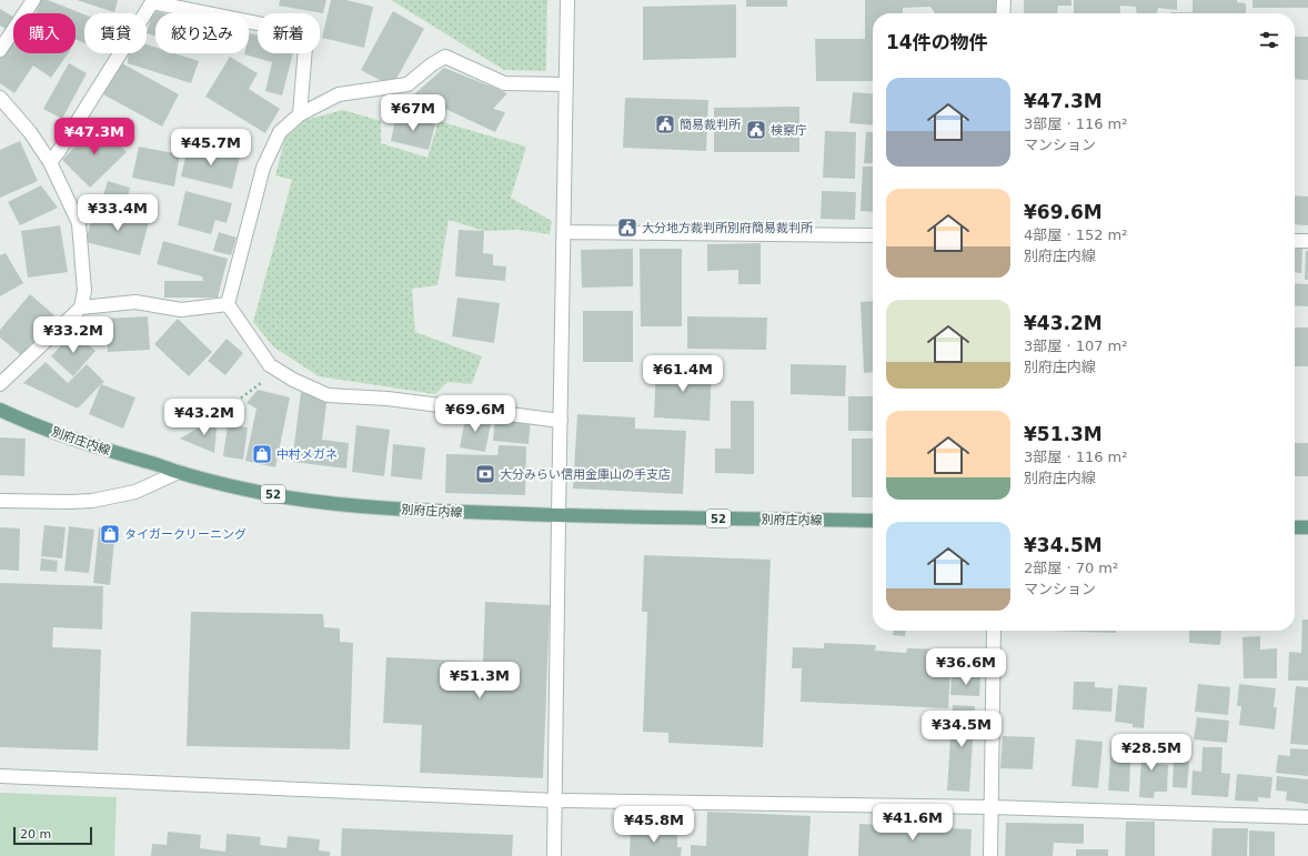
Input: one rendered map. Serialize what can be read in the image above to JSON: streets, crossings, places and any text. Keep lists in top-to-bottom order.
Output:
{
  "streets": {
    "main road": ["別府庄内線", "52"]
  },
  "places": {
    "public building": ["簡易裁判所", "検察庁", "大分地方裁判所別府簡易裁判所"],
    "shop": ["中村メガネ", "タイガークリーニング"],
    "bank": ["大分みらい信用金庫山の手支店"]
  },
  "scale_bar": "20 m",
  "page": {
    "chip": [
      "購入",
      "賃貸",
      "絞り込み",
      "新着"
    ],
    "heading": "14件の物件",
    "list": [
      {
        "name": "¥47.3M",
        "note": "3部屋 · 116 m² · マンション"
      },
      {
        "name": "¥69.6M",
        "note": "4部屋 · 152 m² · 別府庄内線"
      },
      {
        "name": "¥43.2M",
        "note": "3部屋 · 107 m² · 別府庄内線"
      },
      {
        "name": "¥51.3M",
        "note": "3部屋 · 116 m² · 別府庄内線"
      },
      {
        "name": "¥34.5M",
        "note": "2部屋 · 70 m² · マンション"
      }
    ],
    "price": [
      "¥67M",
      "¥47.3M",
      "¥45.7M",
      "¥33.4M",
      "¥33.2M",
      "¥61.4M",
      "¥69.6M",
      "¥43.2M",
      "¥36.6M",
      "¥51.3M",
      "¥34.5M",
      "¥28.5M",
      "¥41.6M",
      "¥45.8M"
    ],
    "scale": "20 m"
  }
}
